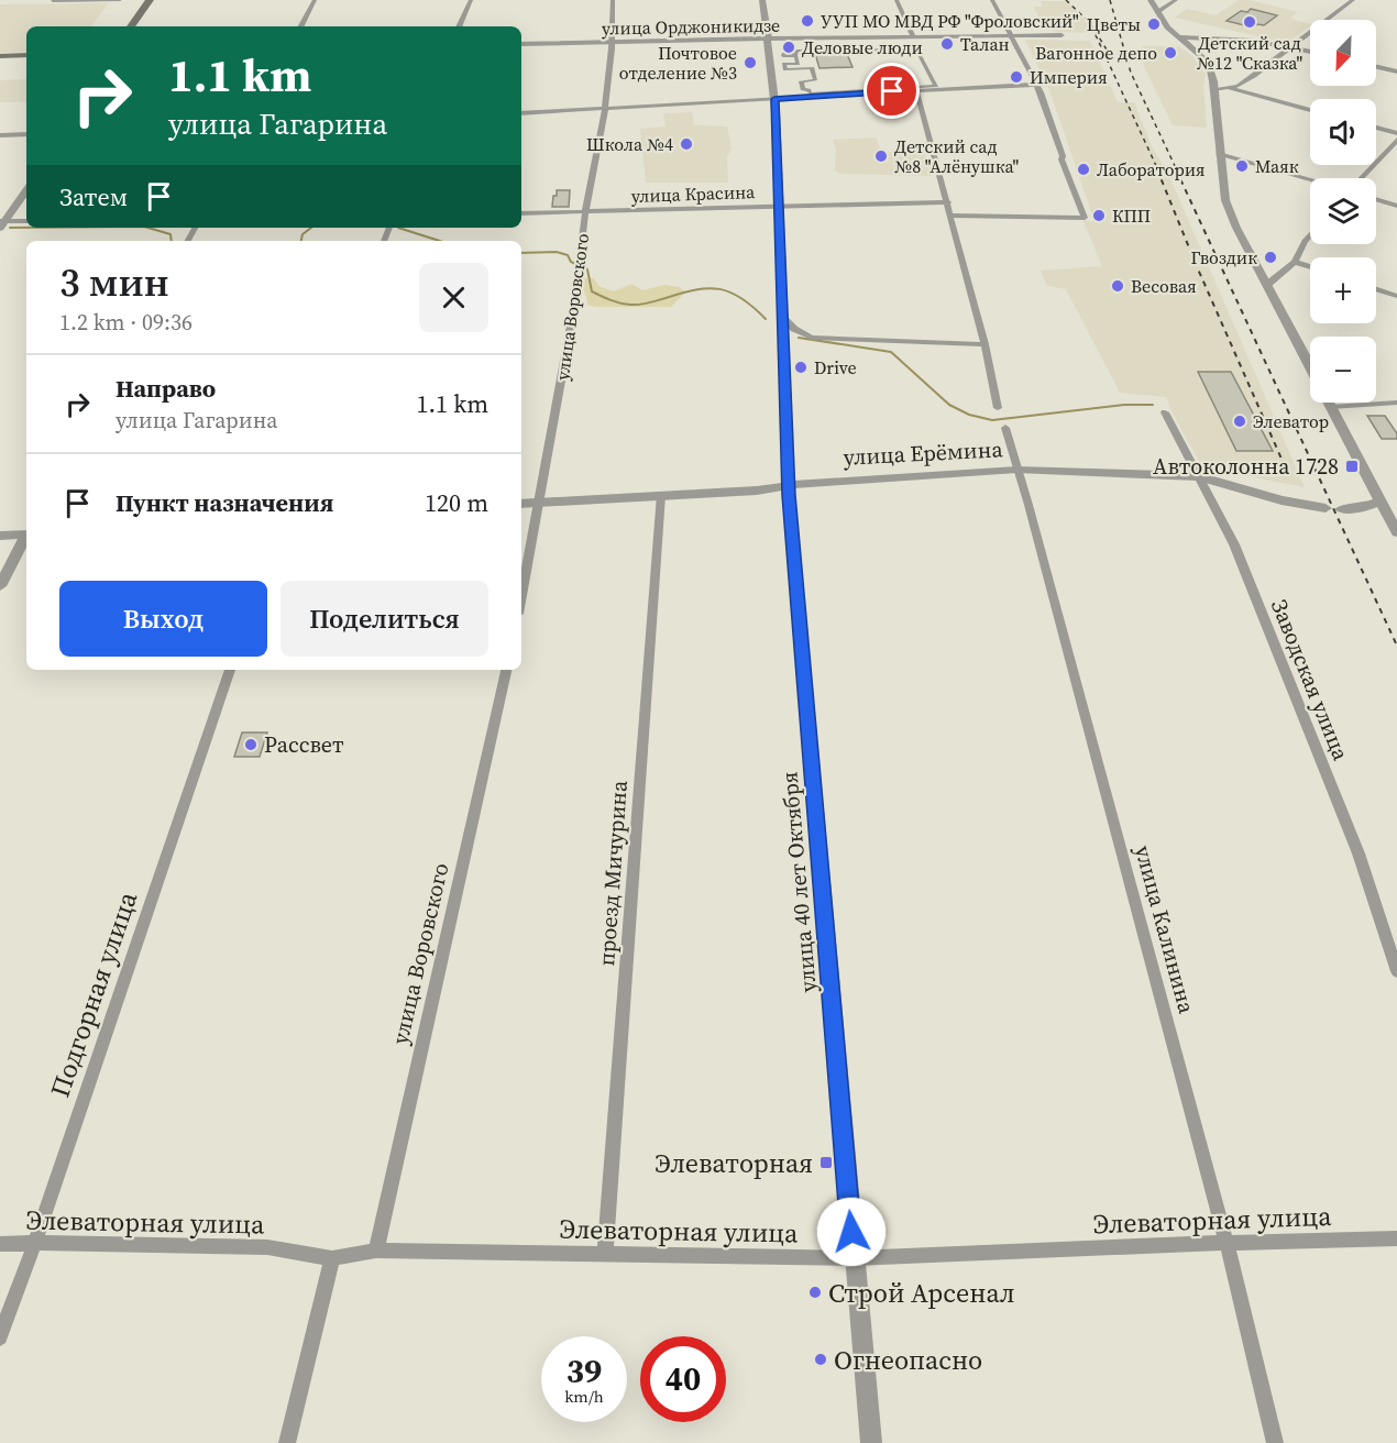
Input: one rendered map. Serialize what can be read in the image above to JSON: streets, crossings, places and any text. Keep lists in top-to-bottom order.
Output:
{
  "streets": {
    "street": [
      "улица Орджоникидзе",
      "улица Красина",
      "улица Воровского",
      "улица Ерёмина",
      "Заводская улица",
      "проезд Мичурина",
      "улица 40 лет Октября",
      "улица Калинина",
      "Подгорная улица",
      "Элеваторная улица"
    ]
  },
  "crossings": [
    ["улица Орджоникидзе", "улица Воровского"],
    ["улица Орджоникидзе", "улица 40 лет Октября"],
    ["улица Красина", "улица Воровского"],
    ["улица Красина", "улица 40 лет Октября"],
    ["улица Воровского", "улица Ерёмина"],
    ["улица Воровского", "Элеваторная улица"],
    ["улица Ерёмина", "Заводская улица"],
    ["улица Ерёмина", "проезд Мичурина"],
    ["улица Ерёмина", "улица 40 лет Октября"],
    ["улица Ерёмина", "улица Калинина"],
    ["проезд Мичурина", "Элеваторная улица"],
    ["улица 40 лет Октября", "Элеваторная улица"],
    ["улица Калинина", "Элеваторная улица"],
    ["Подгорная улица", "Элеваторная улица"]
  ],
  "places": {
    "other": [
      "УУП МО МВД РФ \"Фроловский\"",
      "Детский сад №12 \"Сказка\"",
      "Цветы",
      "Талан",
      "Деловые люди",
      "Вагонное депо",
      "Почтовое отделение №3",
      "Империя",
      "Школа №4",
      "Детский сад №8 \"Алёнушка\"",
      "Маяк",
      "Лаборатория",
      "КПП",
      "Гвоздик",
      "Весовая",
      "Drive",
      "Элеватор",
      "Рассвет",
      "Строй Арсенал",
      "Огнеопасно"
    ],
    "transit": ["Автоколонна 1728", "Элеваторная"]
  },
  "north": "bottom left",
  "page": {
    "map_buttons": ["+", "−"],
    "turn": ["1.1 km", "улица Гагарина"],
    "then": "Затем",
    "heading": ["3 мин", "1.2 km · 09:36"],
    "list": [
      {
        "name": "Направо",
        "note": "улица Гагарина",
        "value": "1.1 km"
      },
      {
        "name": "Пункт назначения",
        "value": "120 m"
      }
    ],
    "buttons": ["Выход", "Поделиться"],
    "speed": "39 km/h",
    "limit": "40"
  }
}
